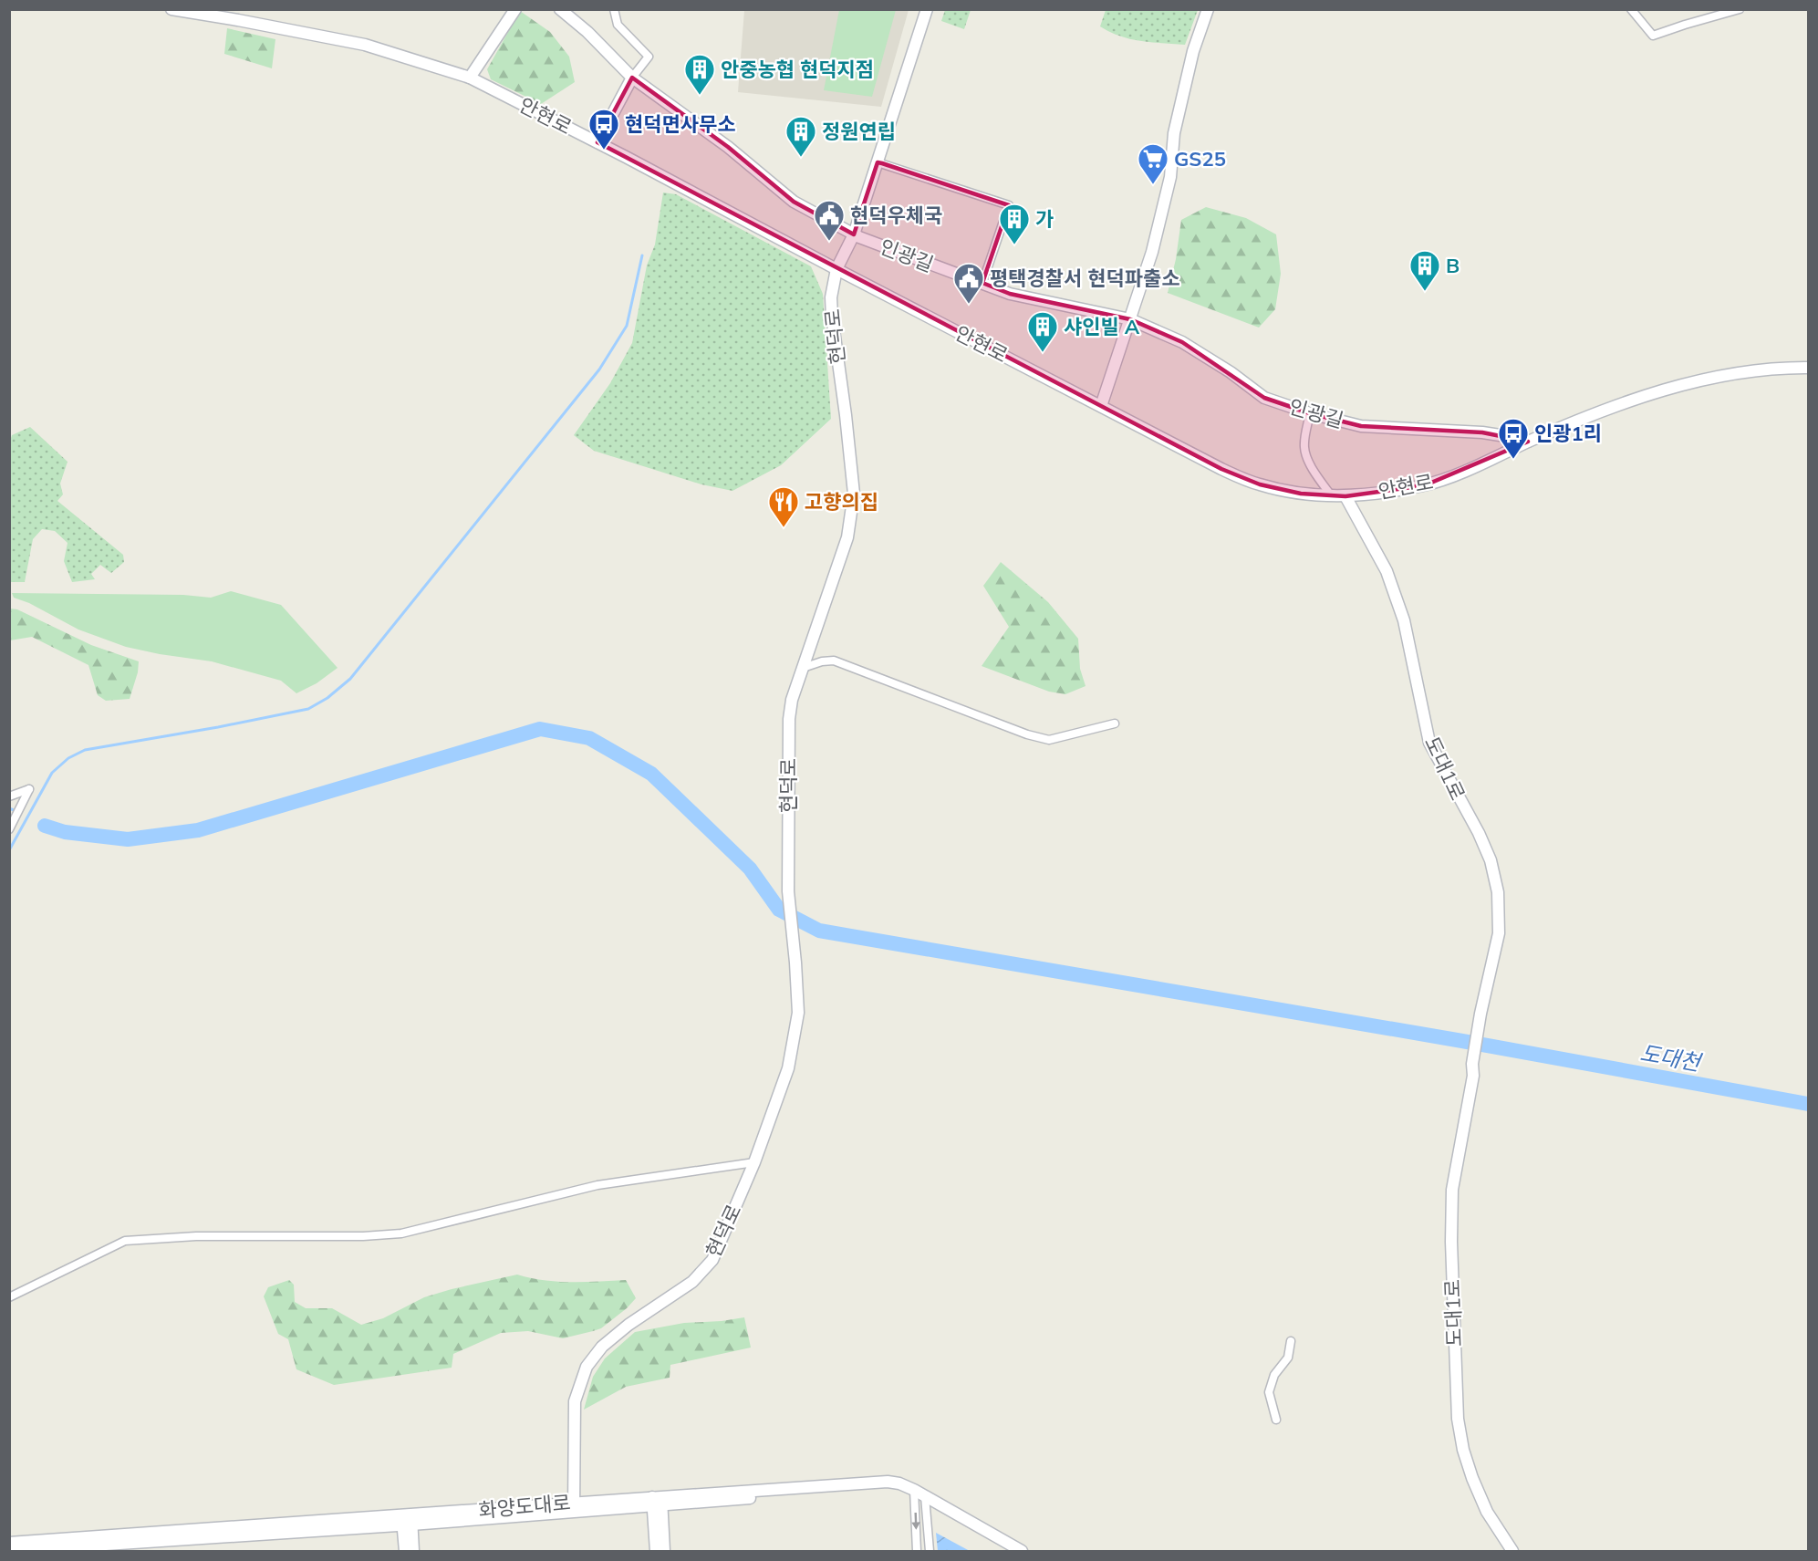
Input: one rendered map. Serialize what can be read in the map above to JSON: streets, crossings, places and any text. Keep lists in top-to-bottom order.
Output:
{
  "streets": {
    "street": [
      "안현로",
      "인광길",
      "현덕로",
      "도대1로",
      "화양도대로"
    ]
  },
  "crossings": [
    ["안현로", "인광길"],
    ["안현로", "현덕로"],
    ["안현로", "도대1로"],
    ["인광길", "현덕로"],
    ["현덕로", "화양도대로"]
  ],
  "water": ["도대천"],
  "places": {
    "building": [
      "안중농협 현덕지점",
      "정원연립",
      "가",
      "B",
      "샤인빌 A"
    ],
    "bus stop": ["현덕면사무소", "인광1리"],
    "supermarket": ["GS25"],
    "public building": ["현덕우체국", "평택경찰서 현덕파출소"],
    "restaurant": ["고향의집"]
  }
}
